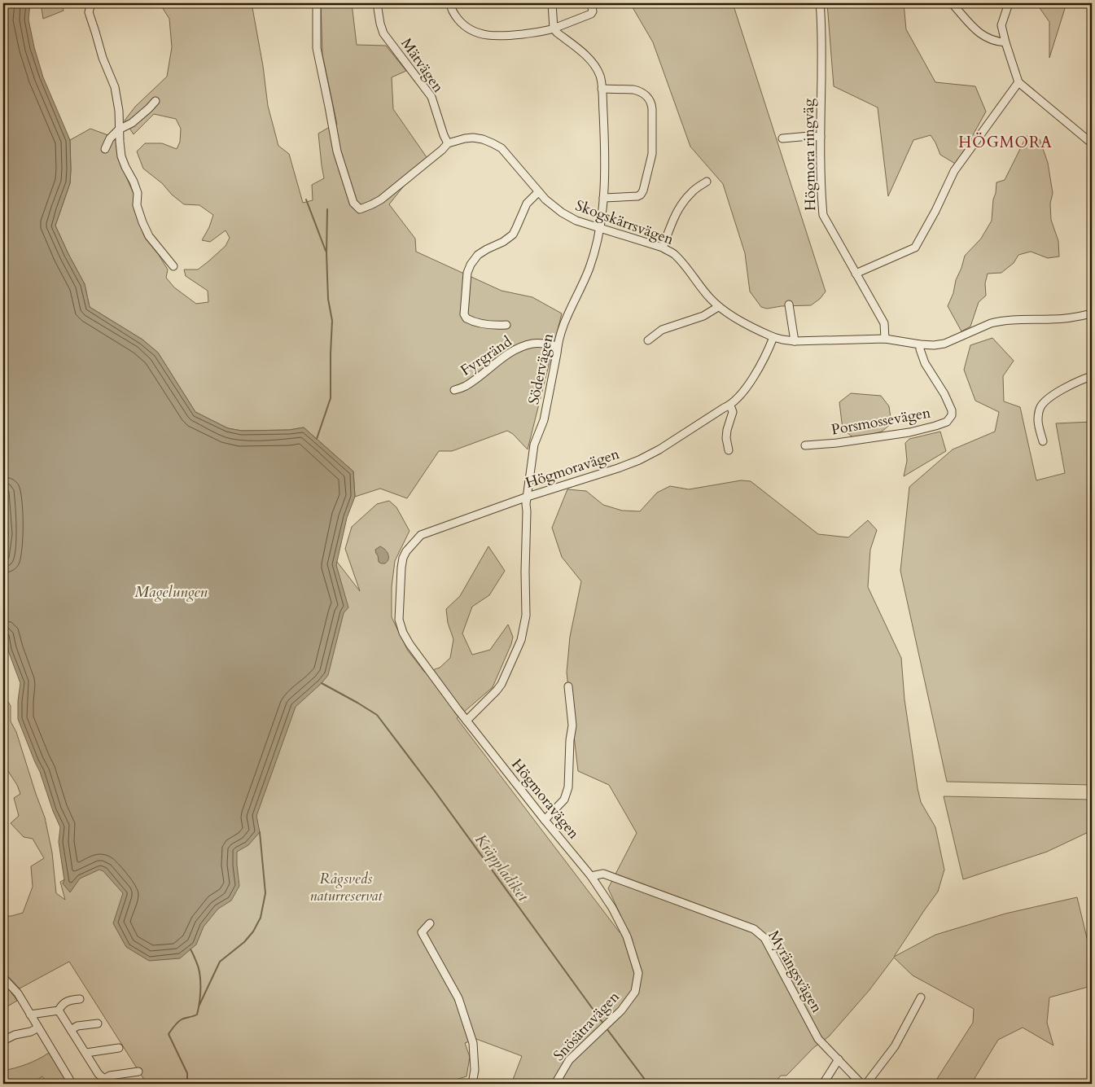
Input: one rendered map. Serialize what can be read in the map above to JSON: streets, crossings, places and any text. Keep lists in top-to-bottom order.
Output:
{
  "streets": {
    "street": [
      "Mätvägen",
      "Högmora ringväg",
      "Skogskärrsvägen",
      "Fyrgränd",
      "Södervägen",
      "Porsmossevägen",
      "Högmoravägen",
      "Myrängsvägen",
      "Snösätravägen"
    ]
  },
  "crossings": [
    ["Mätvägen", "Skogskärrsvägen"],
    ["Skogskärrsvägen", "Fyrgränd"],
    ["Skogskärrsvägen", "Södervägen"],
    ["Skogskärrsvägen", "Högmoravägen"],
    ["Fyrgränd", "Södervägen"],
    ["Södervägen", "Högmoravägen"],
    ["Högmoravägen", "Myrängsvägen"],
    ["Högmoravägen", "Snösätravägen"],
    ["Myrängsvägen", "Snösätravägen"]
  ],
  "districts": ["HÖGMORA"],
  "water": ["Magelungen", "Kräppladiket"],
  "parks": ["Rågsveds naturreservat"]
}
